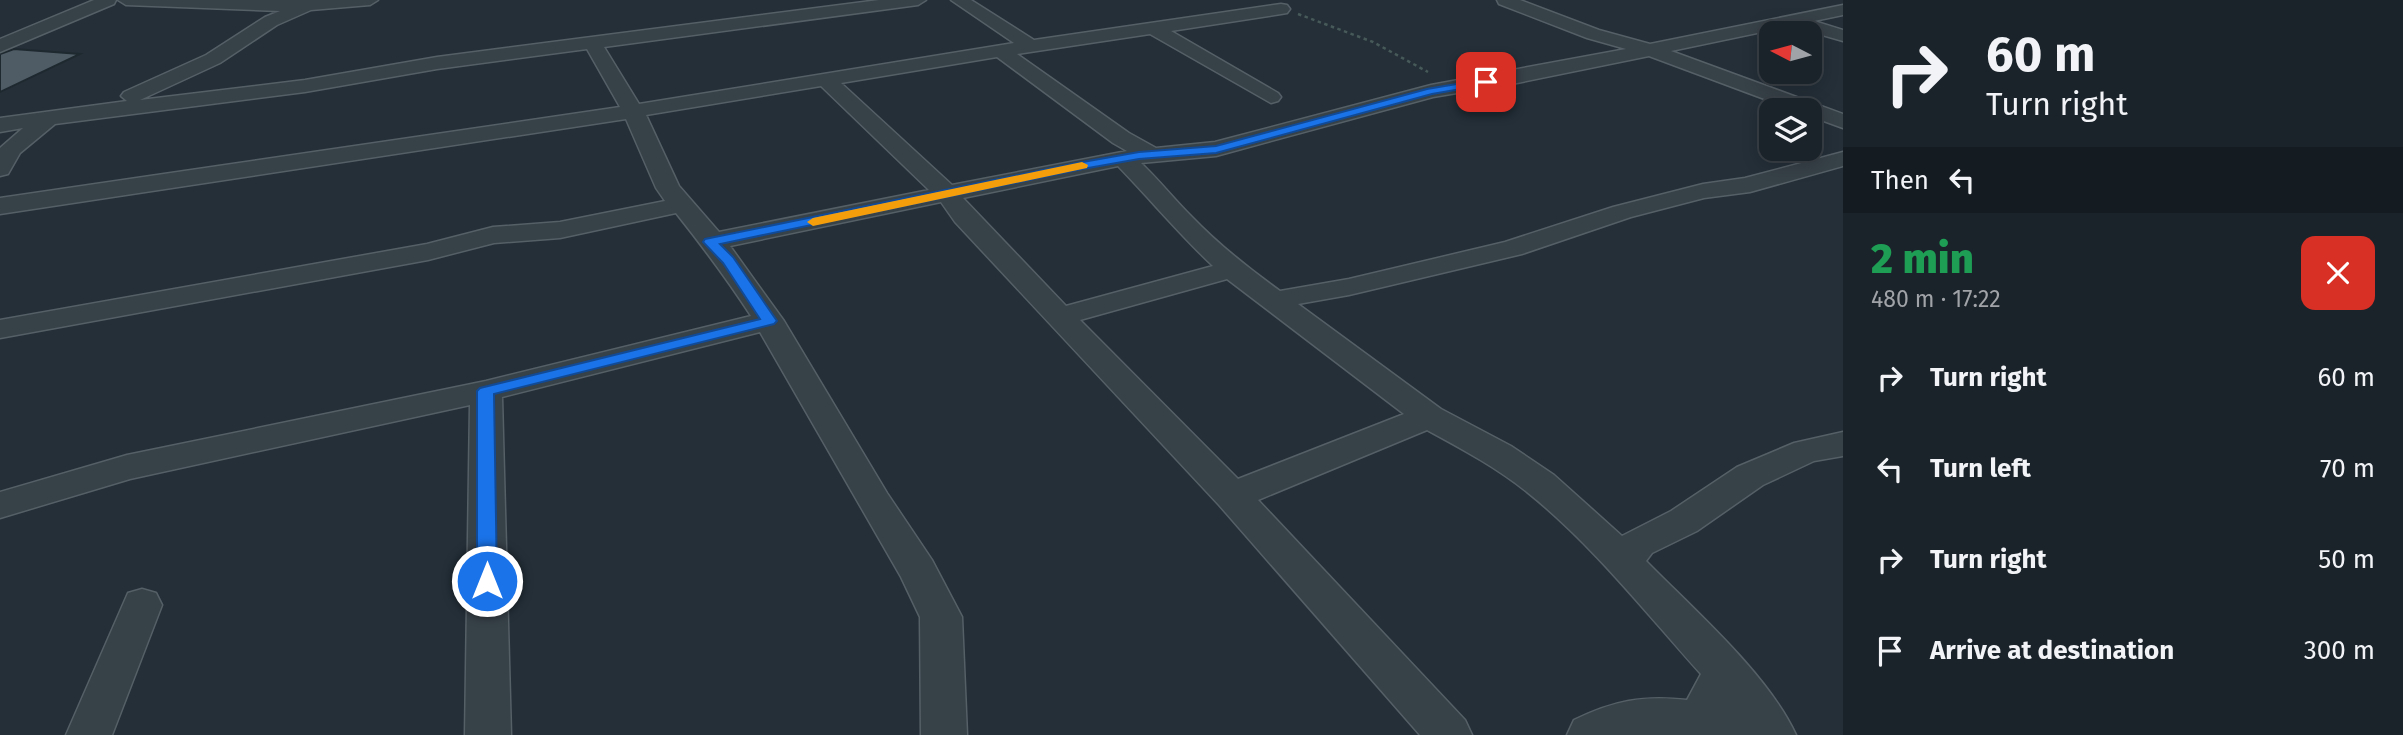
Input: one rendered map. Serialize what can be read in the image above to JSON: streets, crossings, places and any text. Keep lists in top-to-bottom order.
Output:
{
  "north": "left",
  "page": {
    "turn": ["60 m", "Turn right"],
    "then": "Then",
    "heading": ["2 min", "480 m · 17:22"],
    "list": [
      {
        "name": "Turn right",
        "value": "60 m"
      },
      {
        "name": "Turn left",
        "value": "70 m"
      },
      {
        "name": "Turn right",
        "value": "50 m"
      },
      {
        "name": "Arrive at destination",
        "value": "300 m"
      }
    ]
  }
}
